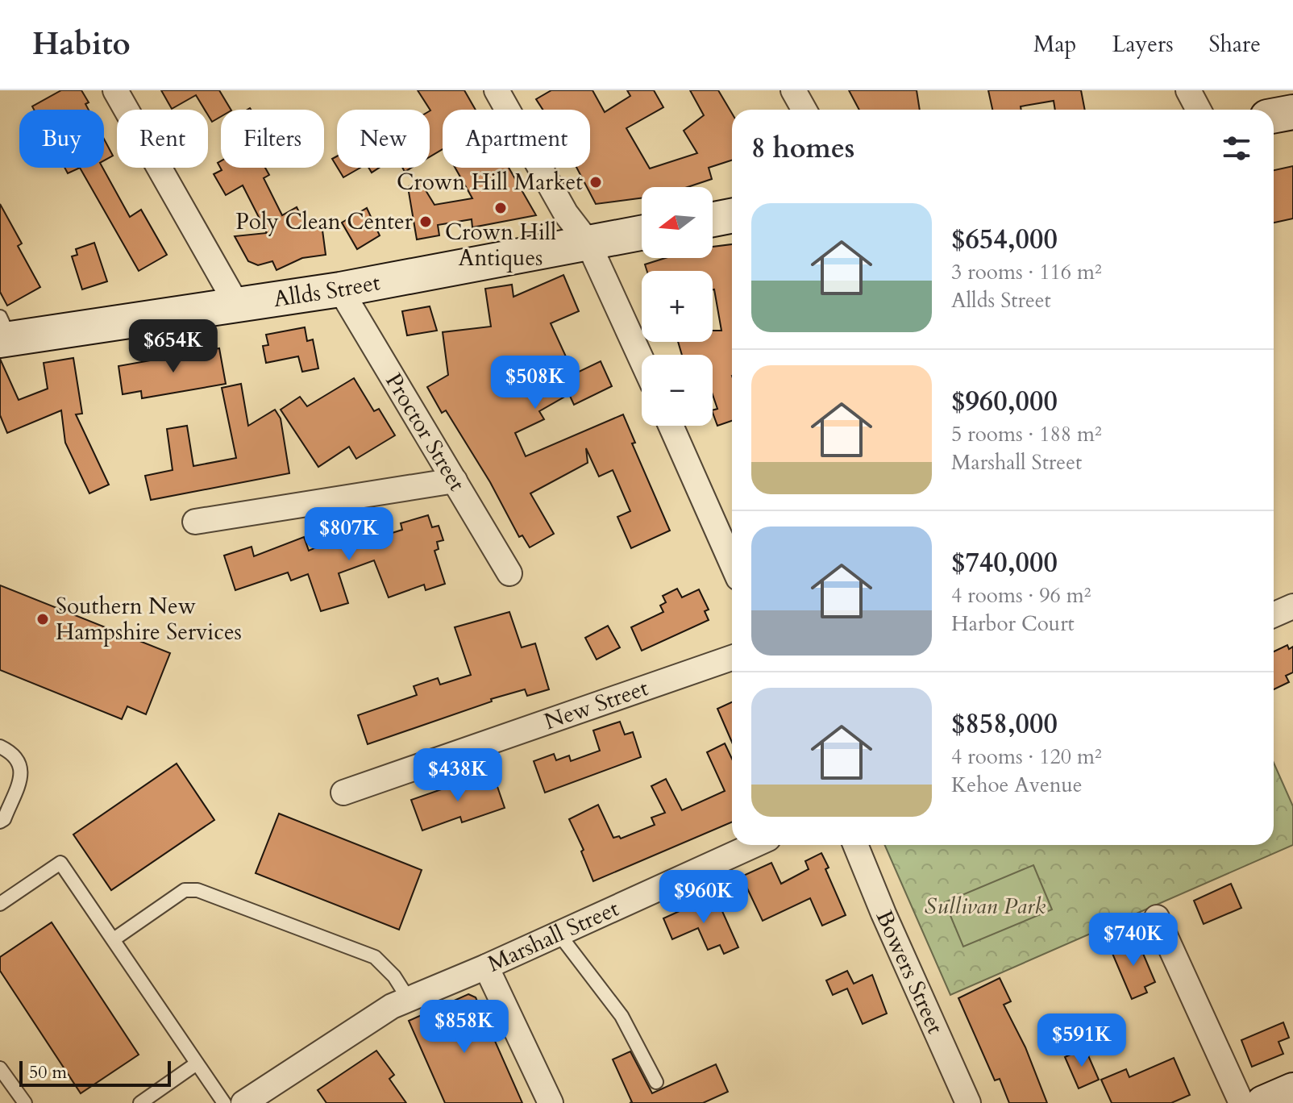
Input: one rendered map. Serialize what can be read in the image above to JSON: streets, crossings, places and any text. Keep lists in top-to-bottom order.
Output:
{
  "streets": {
    "street": [
      "Allds Street",
      "Proctor Street",
      "New Street",
      "Marshall Street",
      "Bowers Street"
    ]
  },
  "crossings": [
    ["Allds Street", "Proctor Street"]
  ],
  "parks": ["Sullivan Park"],
  "places": [
    "Crown Hill Market",
    "Crown Hill Antiques",
    "Poly Clean Center",
    "Southern New Hampshire Services"
  ],
  "scale_bar": "50 m",
  "north": "left",
  "page": {
    "header": "Habito",
    "nav": ["Map", "Layers", "Share"],
    "chip": [
      "Buy",
      "Rent",
      "Filters",
      "New",
      "Apartment"
    ],
    "heading": "8 homes",
    "map_buttons": ["+", "−"],
    "list": [
      {
        "name": "$654,000",
        "note": "3 rooms · 116 m² · Allds Street"
      },
      {
        "name": "$960,000",
        "note": "5 rooms · 188 m² · Marshall Street"
      },
      {
        "name": "$740,000",
        "note": "4 rooms · 96 m² · Harbor Court"
      },
      {
        "name": "$858,000",
        "note": "4 rooms · 120 m² · Kehoe Avenue"
      }
    ],
    "price": [
      "$654K",
      "$508K",
      "$807K",
      "$438K",
      "$960K",
      "$740K",
      "$858K",
      "$591K"
    ],
    "scale": "50 m"
  }
}
